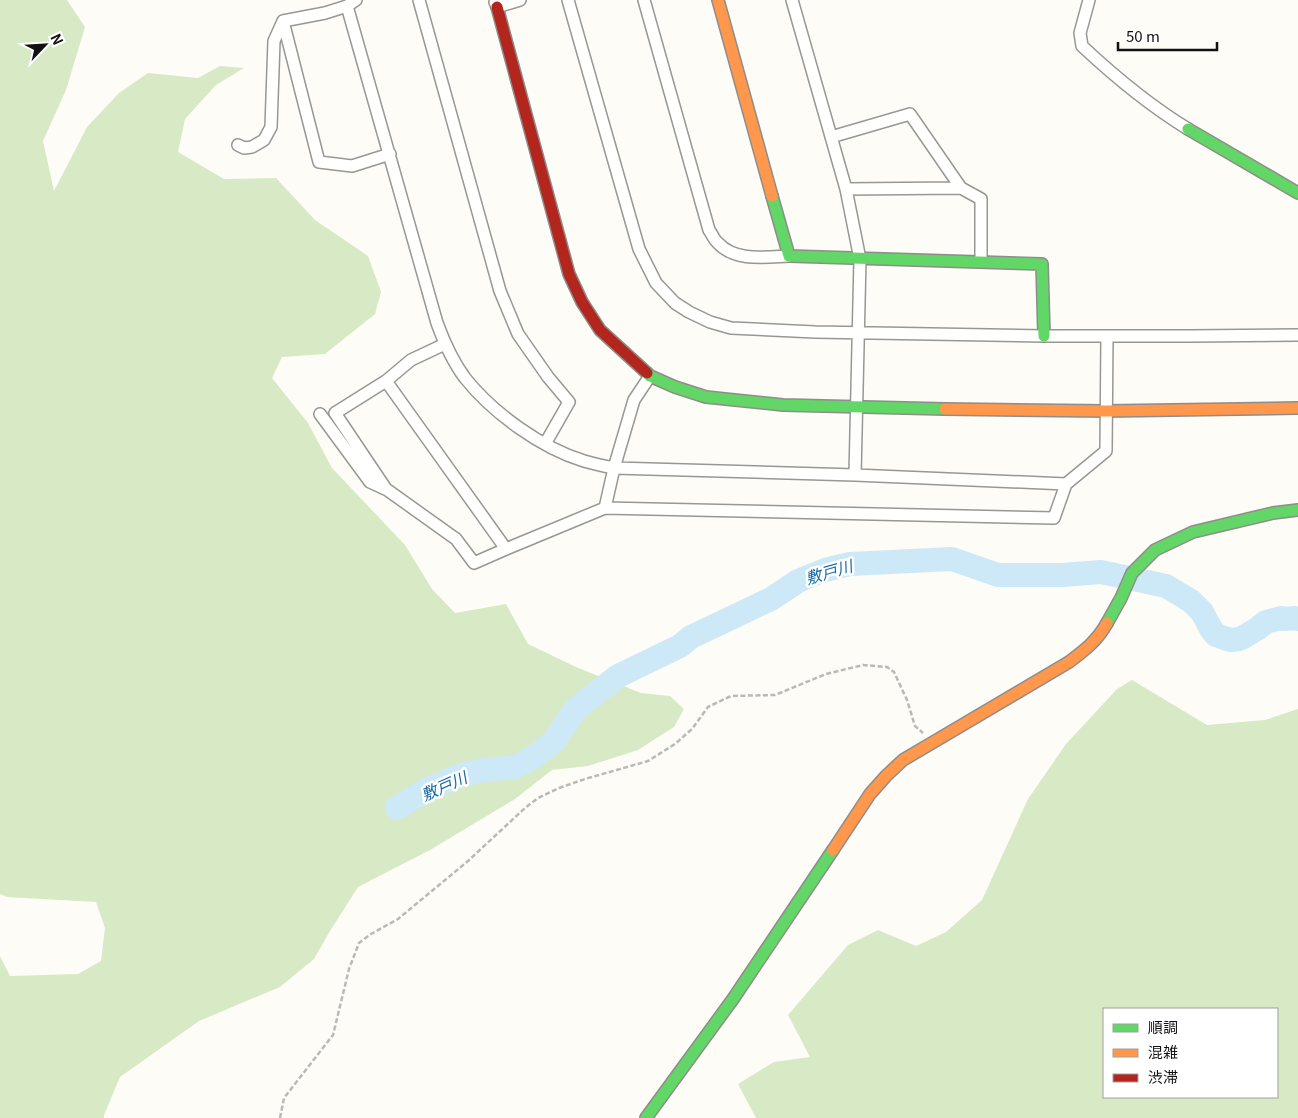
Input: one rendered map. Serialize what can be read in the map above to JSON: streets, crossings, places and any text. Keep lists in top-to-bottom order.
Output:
{
  "water": ["敷戸川"],
  "legend": ["順調", "混雑", "渋滞"],
  "scale_bar": "50 m",
  "north": "top right"
}
